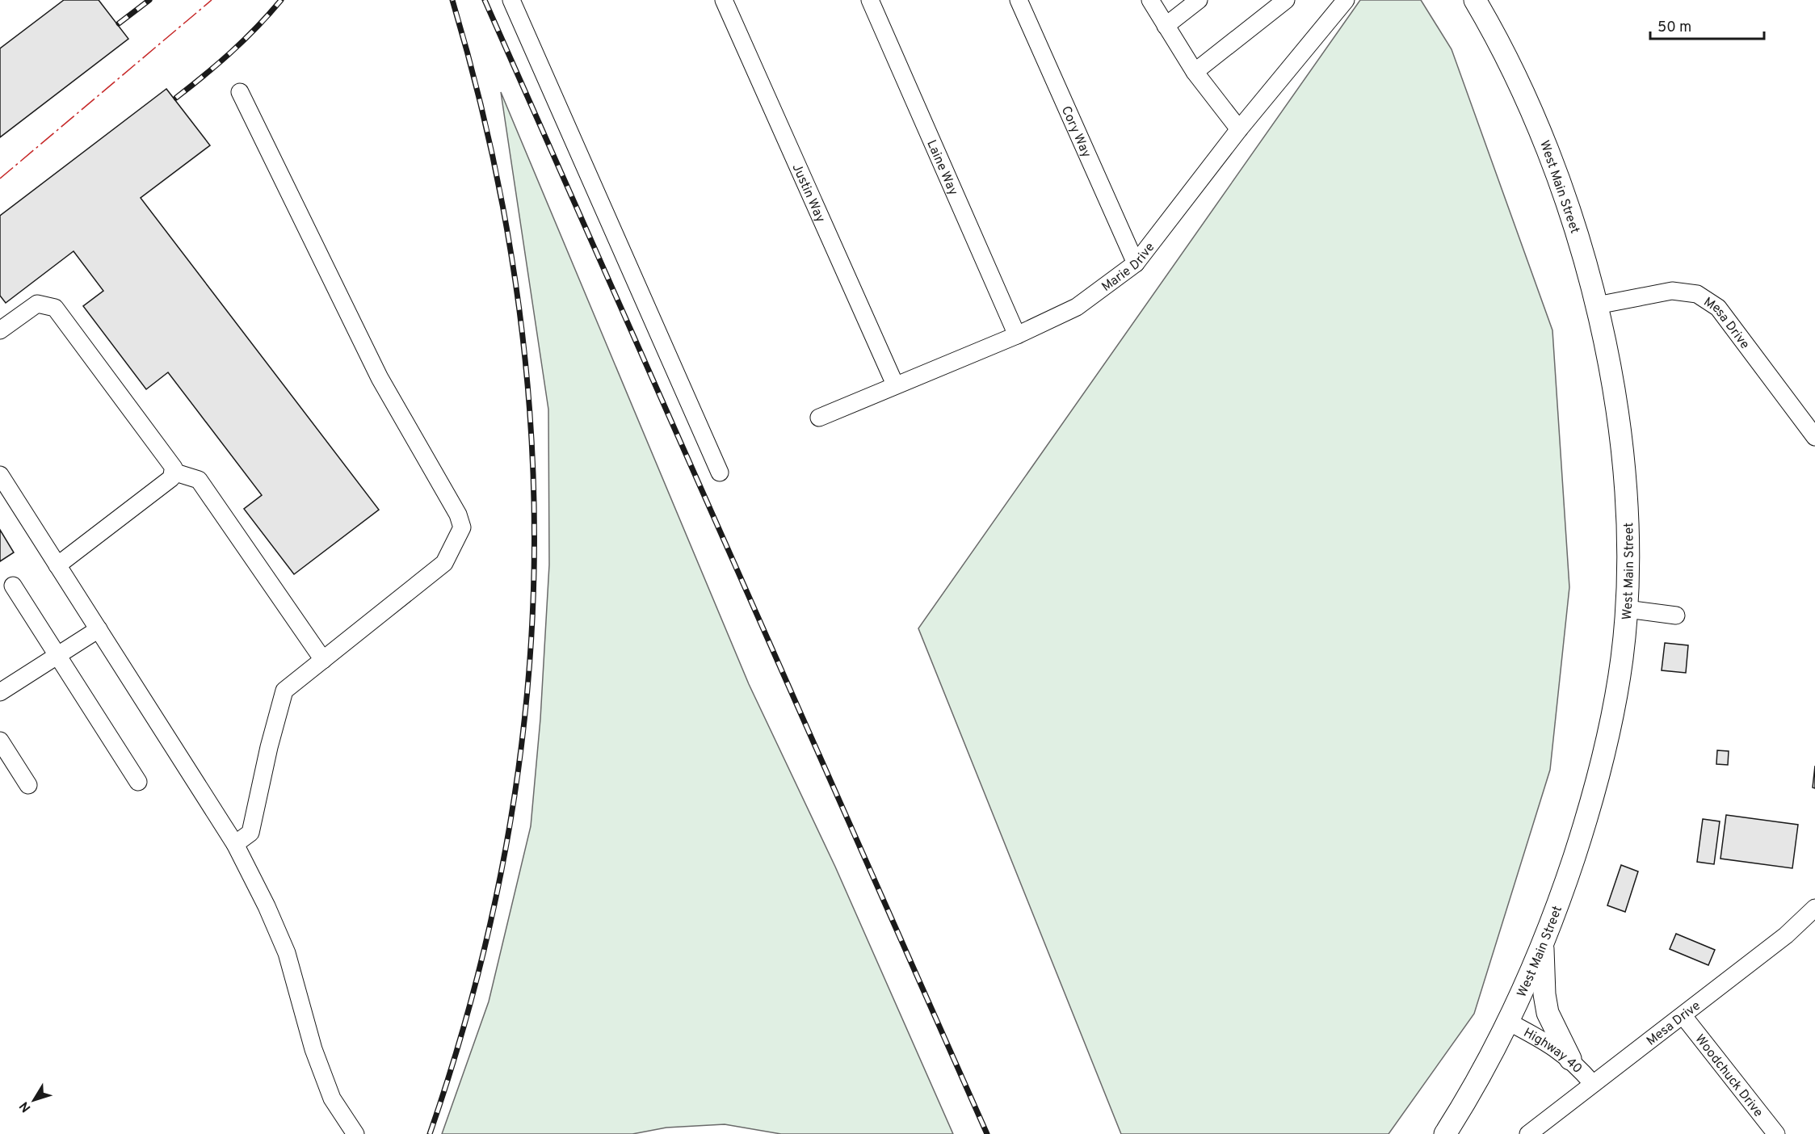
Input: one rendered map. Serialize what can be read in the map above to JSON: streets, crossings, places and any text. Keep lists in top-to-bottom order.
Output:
{
  "streets": {
    "main road": ["West Main Street"],
    "street": [
      "Cory Way",
      "Laine Way",
      "Justin Way",
      "Marie Drive",
      "Mesa Drive",
      "Highway 40",
      "Woodchuck Drive"
    ]
  },
  "crossings": [
    ["Cory Way", "Marie Drive"],
    ["Laine Way", "Marie Drive"],
    ["West Main Street", "Mesa Drive"],
    ["West Main Street", "Highway 40"],
    ["Justin Way", "Marie Drive"],
    ["Mesa Drive", "Highway 40"],
    ["Mesa Drive", "Woodchuck Drive"]
  ],
  "scale_bar": "50 m",
  "north": "bottom left"
}
